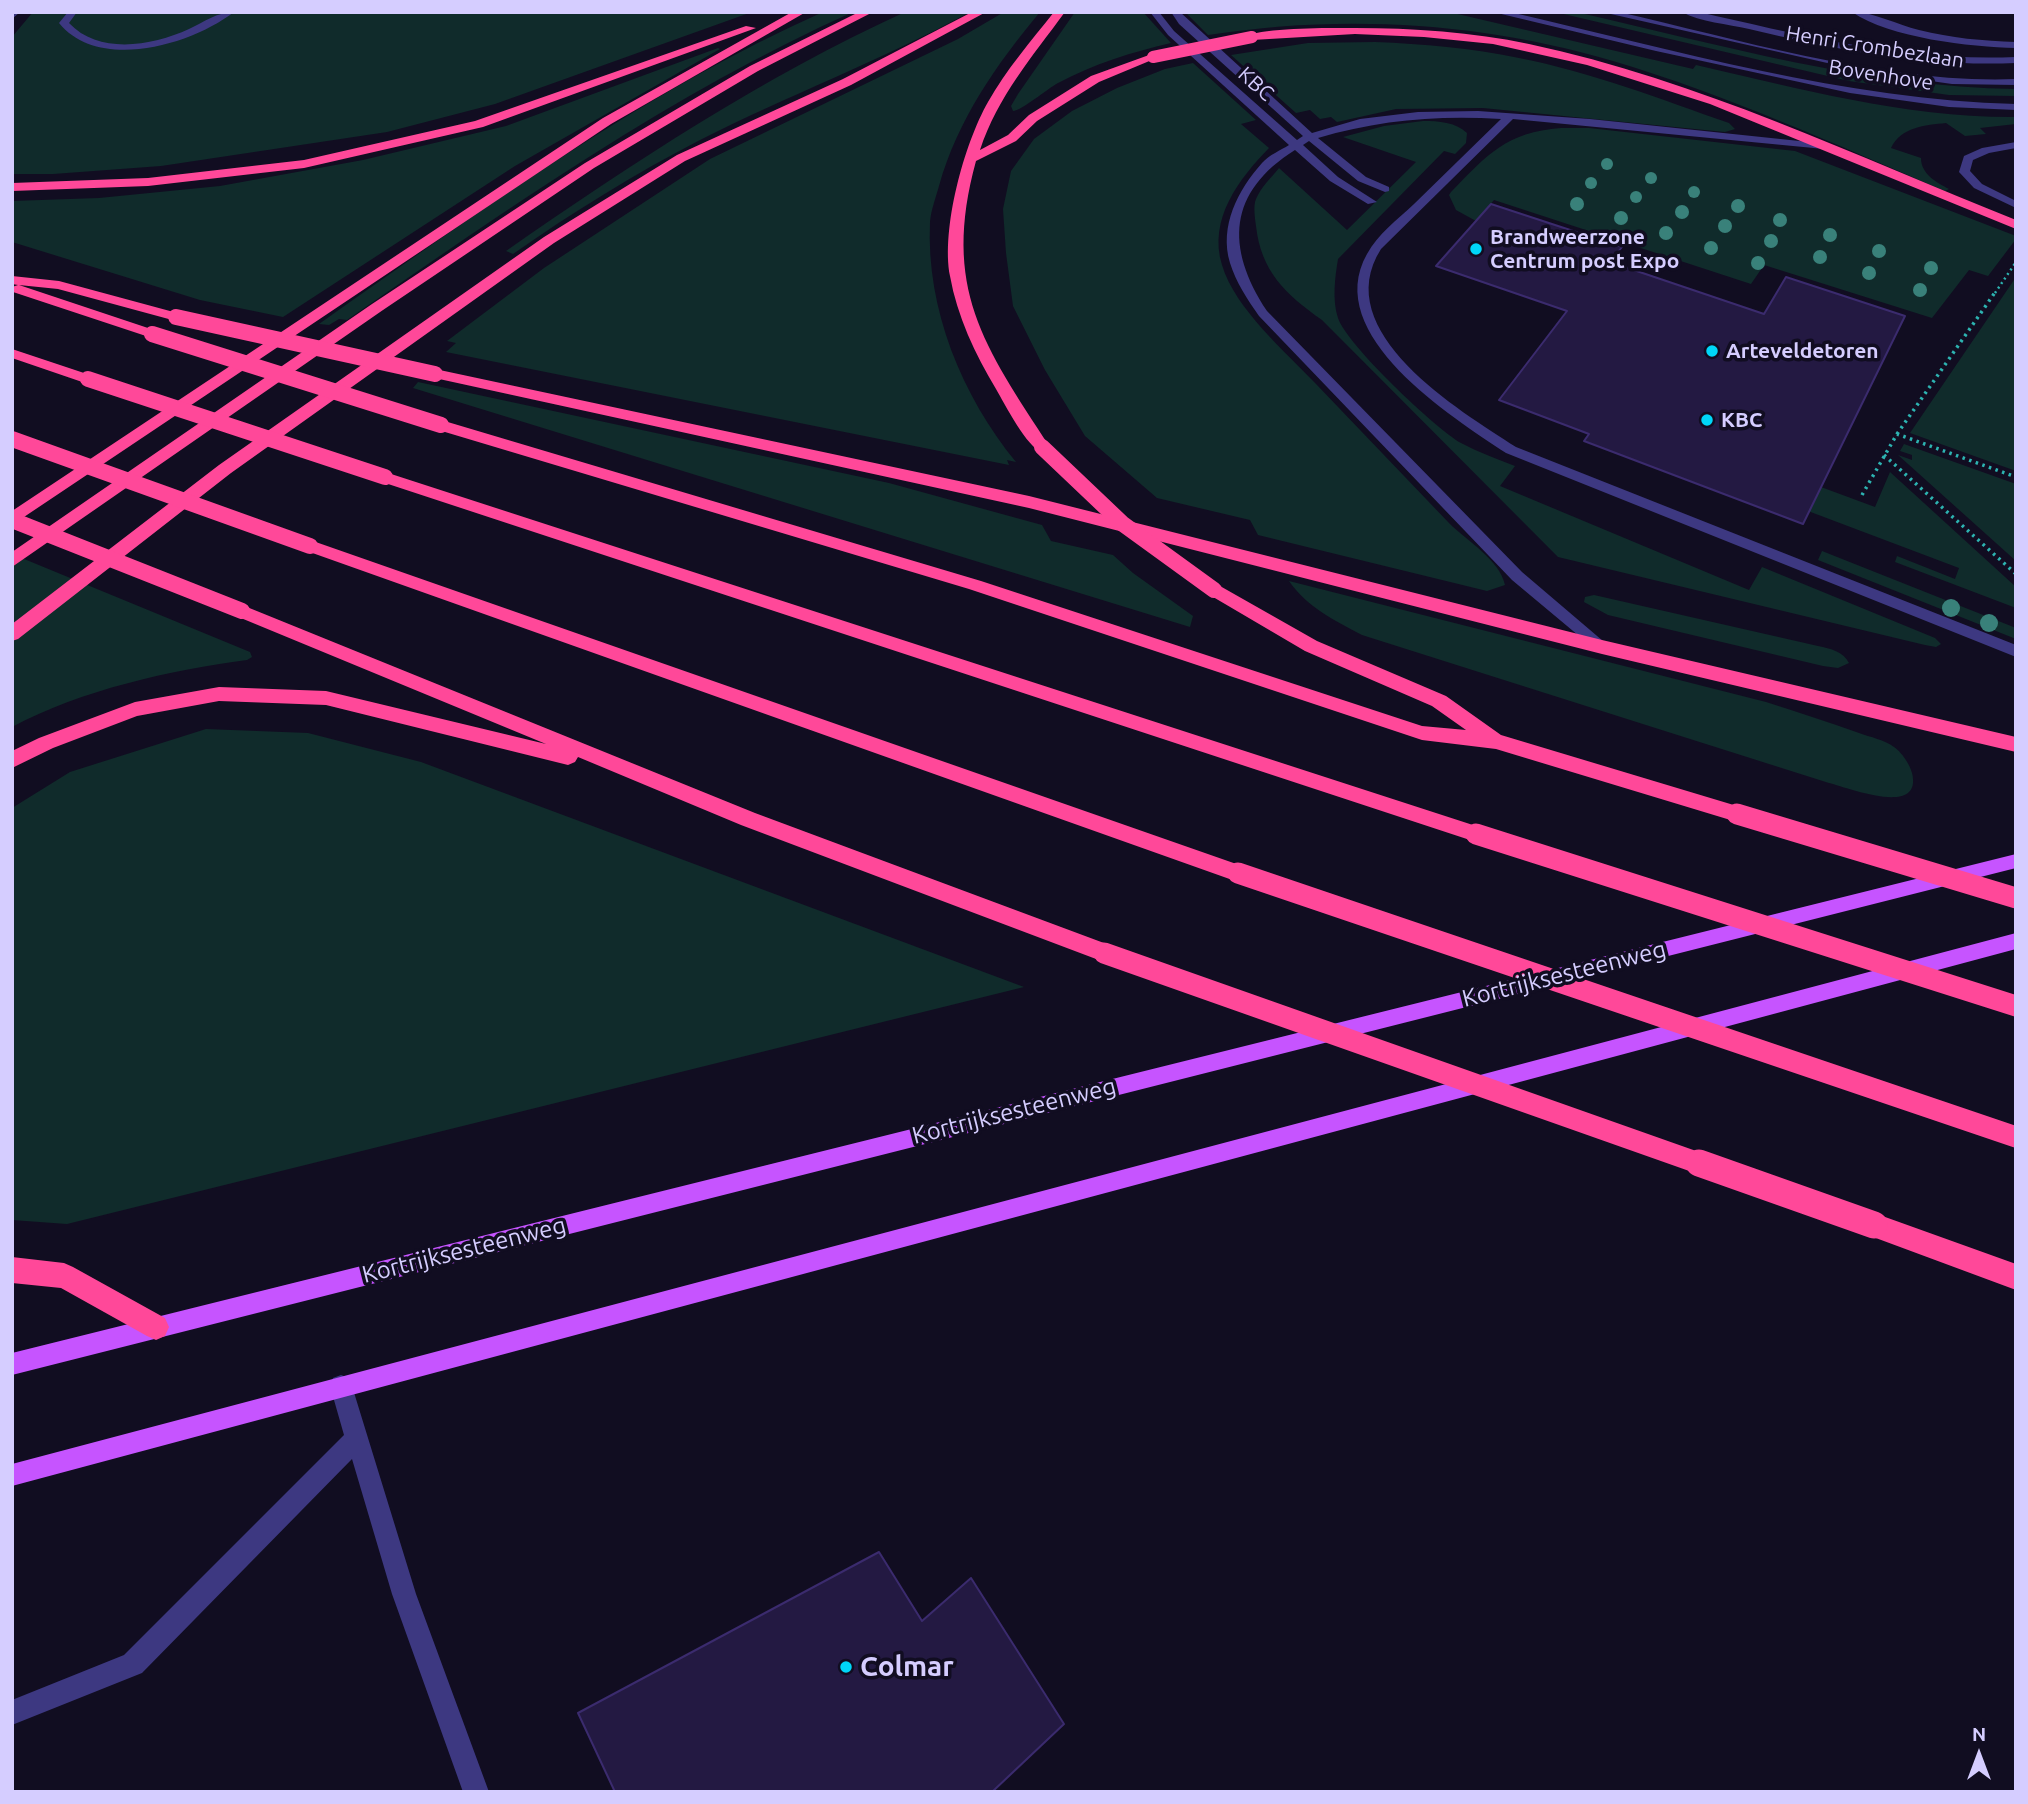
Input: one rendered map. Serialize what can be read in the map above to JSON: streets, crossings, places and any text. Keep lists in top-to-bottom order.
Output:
{
  "streets": {
    "main road": ["Kortrijksesteenweg"],
    "street": ["Henri Crombezlaan", "Bovenhove", "KBC"]
  },
  "places": [
    "Brandweerzone Centrum post Expo",
    "Arteveldetoren",
    "KBC",
    "Colmar"
  ],
  "north": "top"
}
